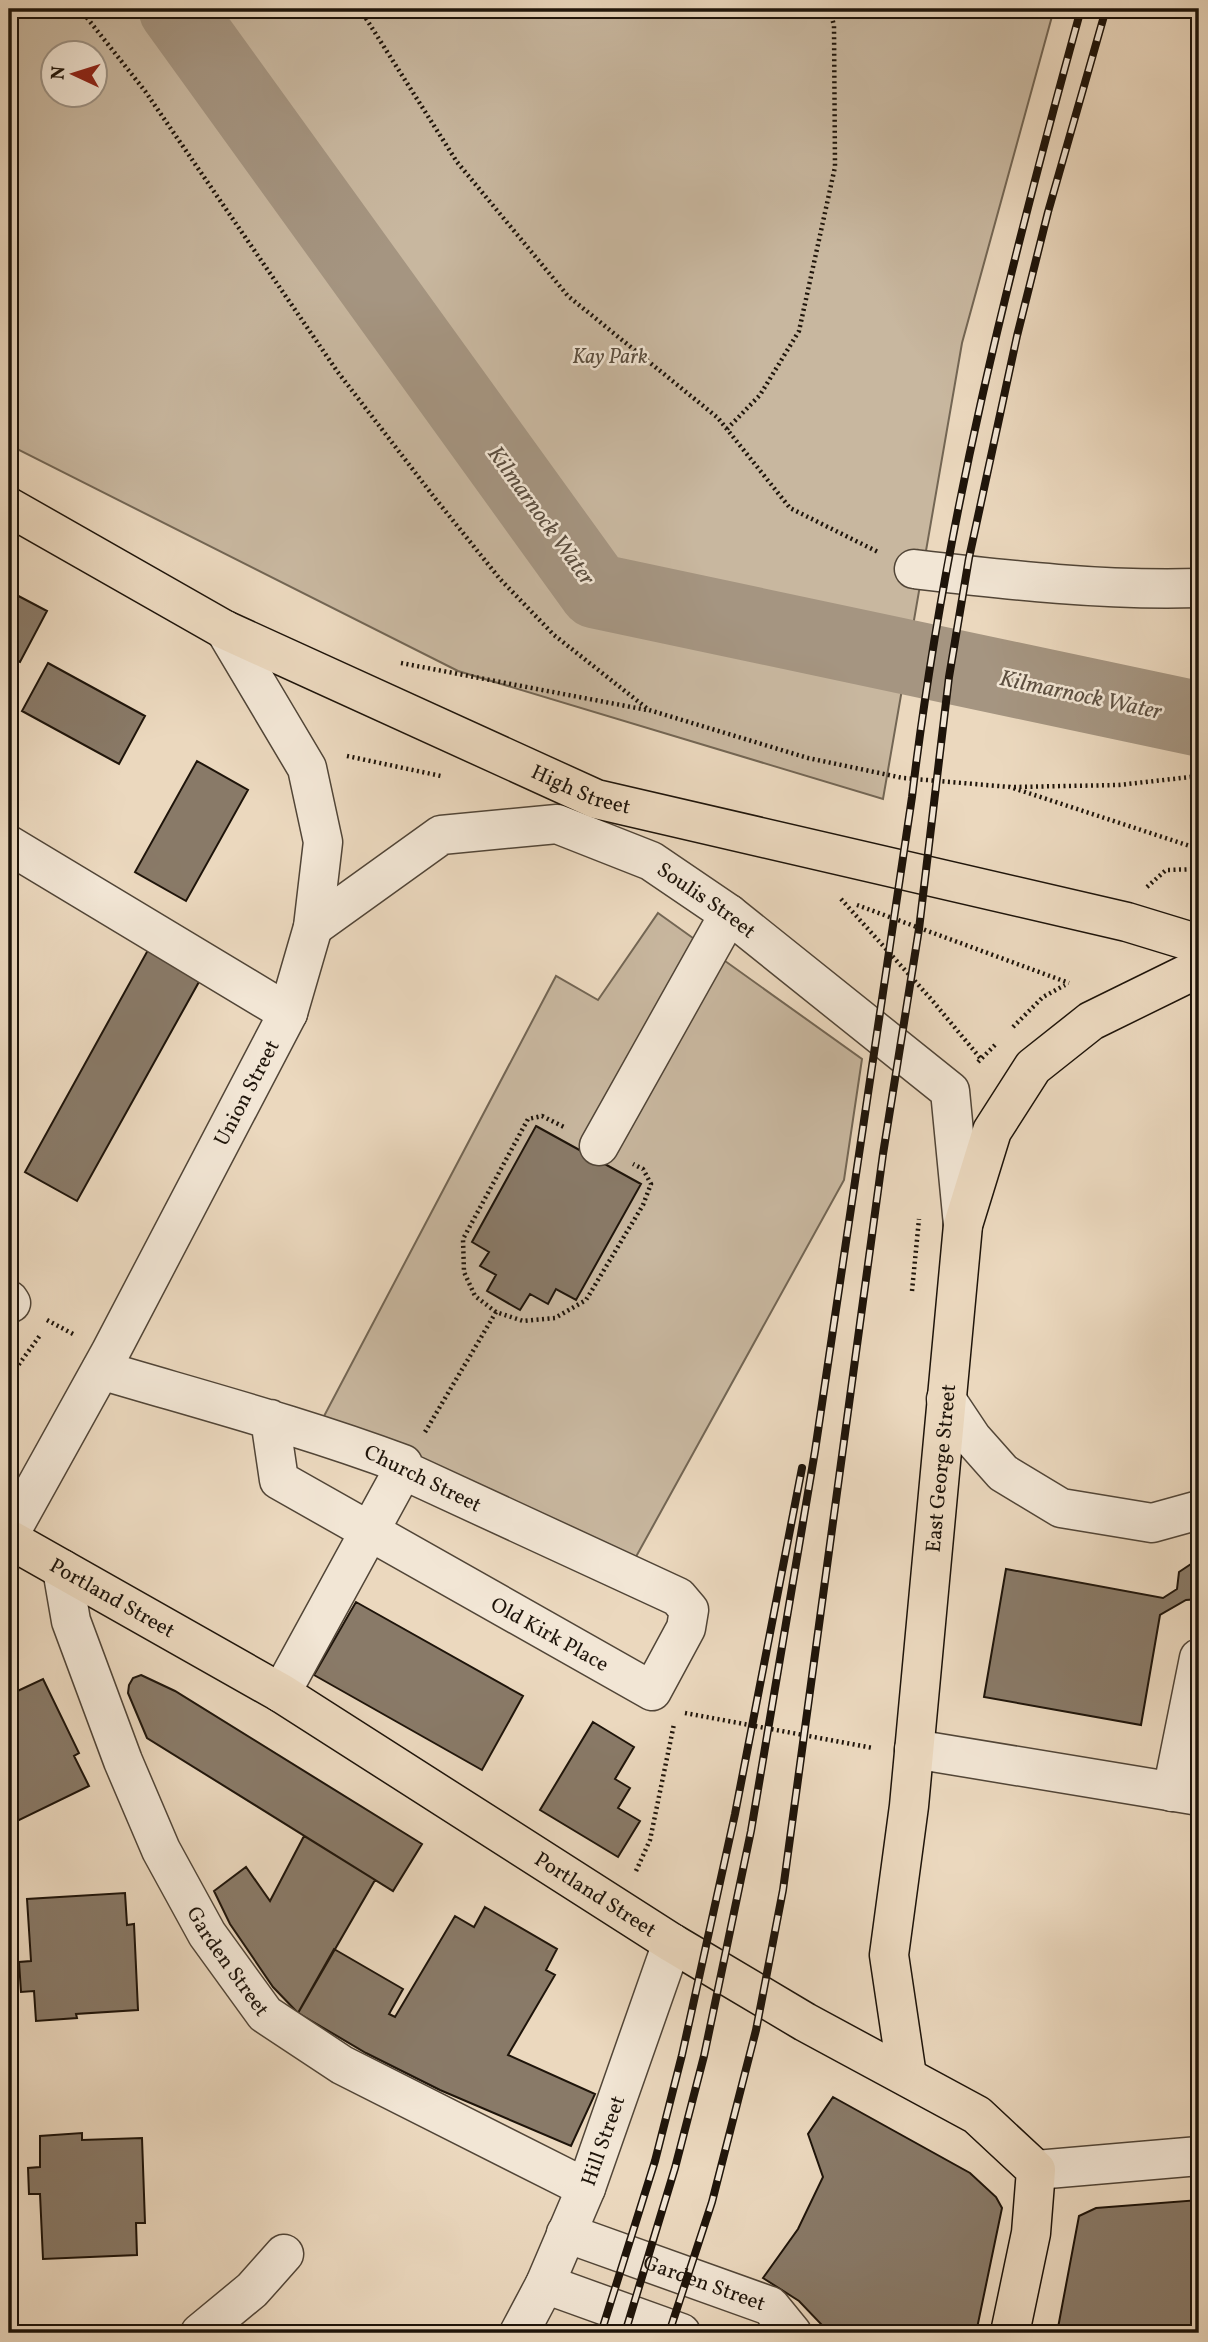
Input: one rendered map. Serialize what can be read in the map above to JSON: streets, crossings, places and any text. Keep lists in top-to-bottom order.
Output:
{
  "streets": {
    "main road": ["High Street", "East George Street", "Portland Street"],
    "street": [
      "Soulis Street",
      "Union Street",
      "Church Street",
      "Old Kirk Place",
      "Garden Street",
      "Hill Street"
    ]
  },
  "crossings": [
    ["High Street", "Union Street"],
    ["Soulis Street", "Union Street"],
    ["Soulis Street", "East George Street"],
    ["Union Street", "Church Street"],
    ["Union Street", "Portland Street"],
    ["East George Street", "Portland Street"],
    ["Church Street", "Old Kirk Place"],
    ["Portland Street", "Garden Street"],
    ["Portland Street", "Hill Street"],
    ["Garden Street", "Hill Street"]
  ],
  "water": ["Kilmarnock Water"],
  "parks": ["Kay Park"],
  "north": "left"
}
